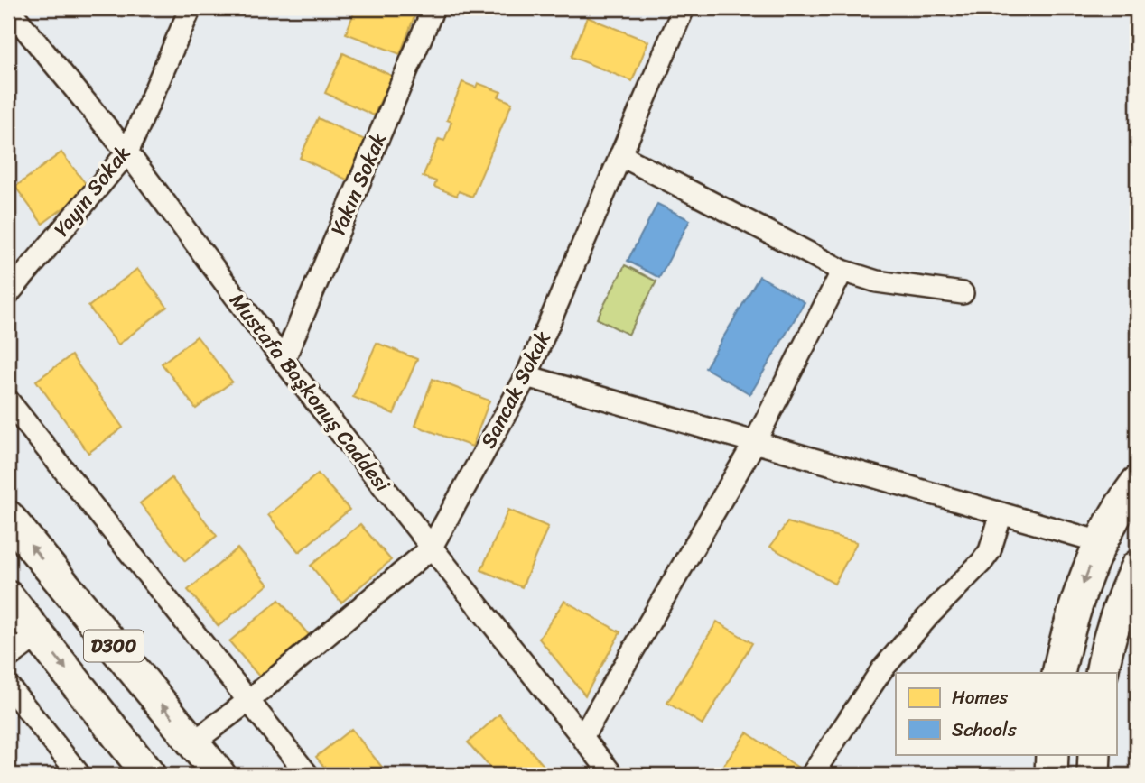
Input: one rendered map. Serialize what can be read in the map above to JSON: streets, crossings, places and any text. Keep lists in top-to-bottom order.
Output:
{
  "streets": {
    "highway": ["D300"],
    "street": [
      "Yakın Sokak",
      "Yayın Sokak",
      "Sancak Sokak",
      "Mustafa Başkonuş Caddesi"
    ]
  },
  "crossings": [
    ["Yakın Sokak", "Mustafa Başkonuş Caddesi"],
    ["Yayın Sokak", "Mustafa Başkonuş Caddesi"],
    ["Sancak Sokak", "Mustafa Başkonuş Caddesi"],
    ["Sancak Sokak", "D300"]
  ],
  "legend": ["Homes", "Schools"]
}
